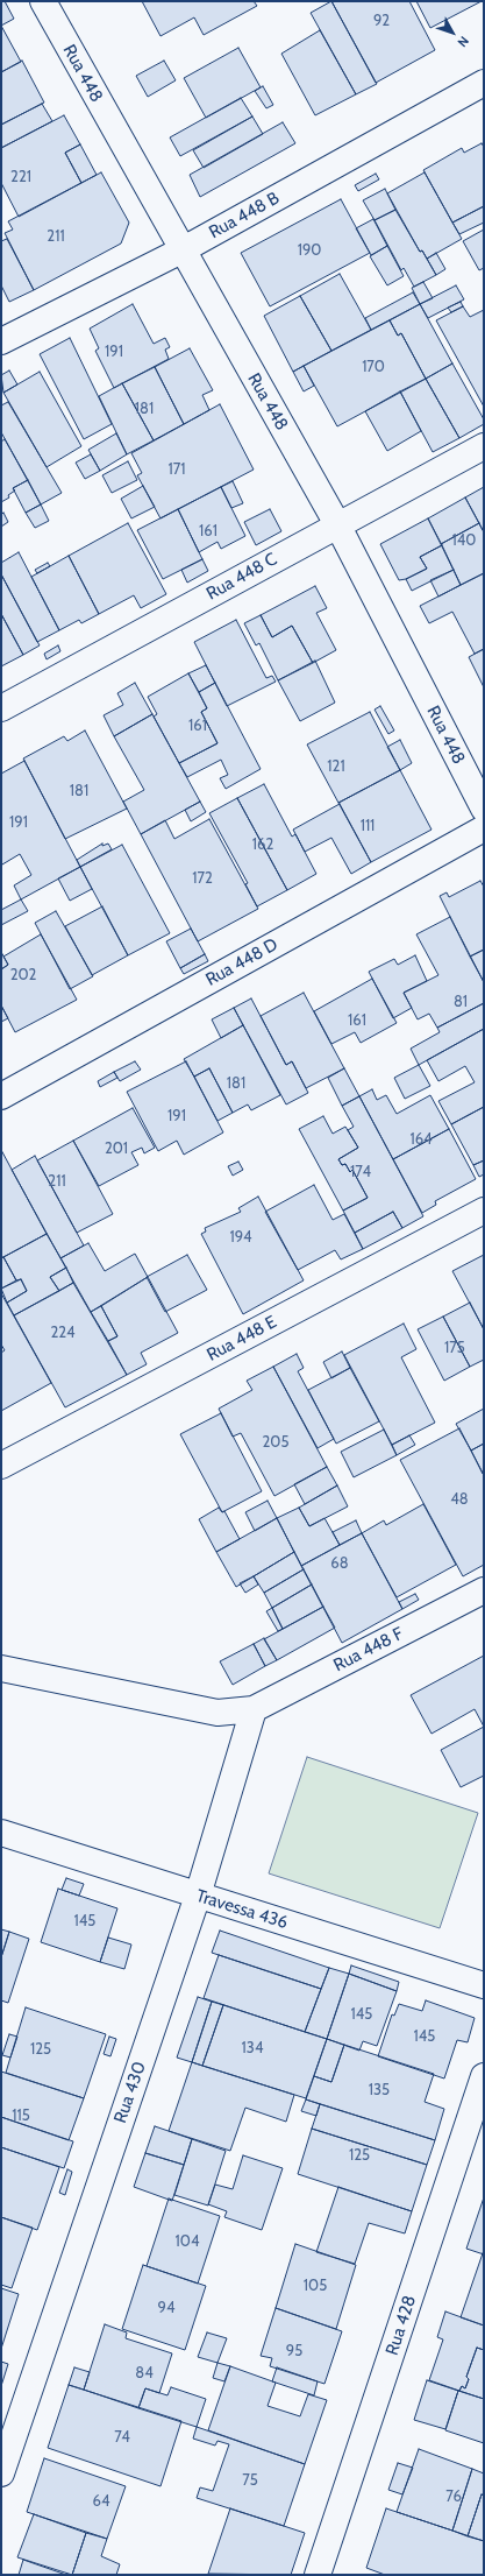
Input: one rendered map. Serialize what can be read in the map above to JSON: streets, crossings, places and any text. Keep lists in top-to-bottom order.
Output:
{
  "streets": {
    "street": [
      "Rua 448",
      "Rua 448 B",
      "Rua 448 C",
      "Rua 448 D",
      "Rua 448 E",
      "Rua 448 F",
      "Travessa 436",
      "Rua 430",
      "Rua 428"
    ]
  },
  "crossings": [
    ["Rua 448", "Rua 448 B"],
    ["Rua 448", "Rua 448 C"],
    ["Rua 448 F", "Rua 430"],
    ["Travessa 436", "Rua 430"]
  ],
  "house_numbers": [
    "92",
    "221",
    "211",
    "190",
    "191",
    "170",
    "181",
    "171",
    "161",
    "140",
    "161",
    "121",
    "181",
    "191",
    "111",
    "162",
    "172",
    "202",
    "81",
    "161",
    "181",
    "191",
    "164",
    "201",
    "174",
    "211",
    "194",
    "224",
    "175",
    "205",
    "48",
    "68",
    "145",
    "145",
    "145",
    "134",
    "125",
    "135",
    "115",
    "125",
    "104",
    "105",
    "94",
    "95",
    "84",
    "74",
    "75",
    "76",
    "64"
  ],
  "north": "bottom right"
}
